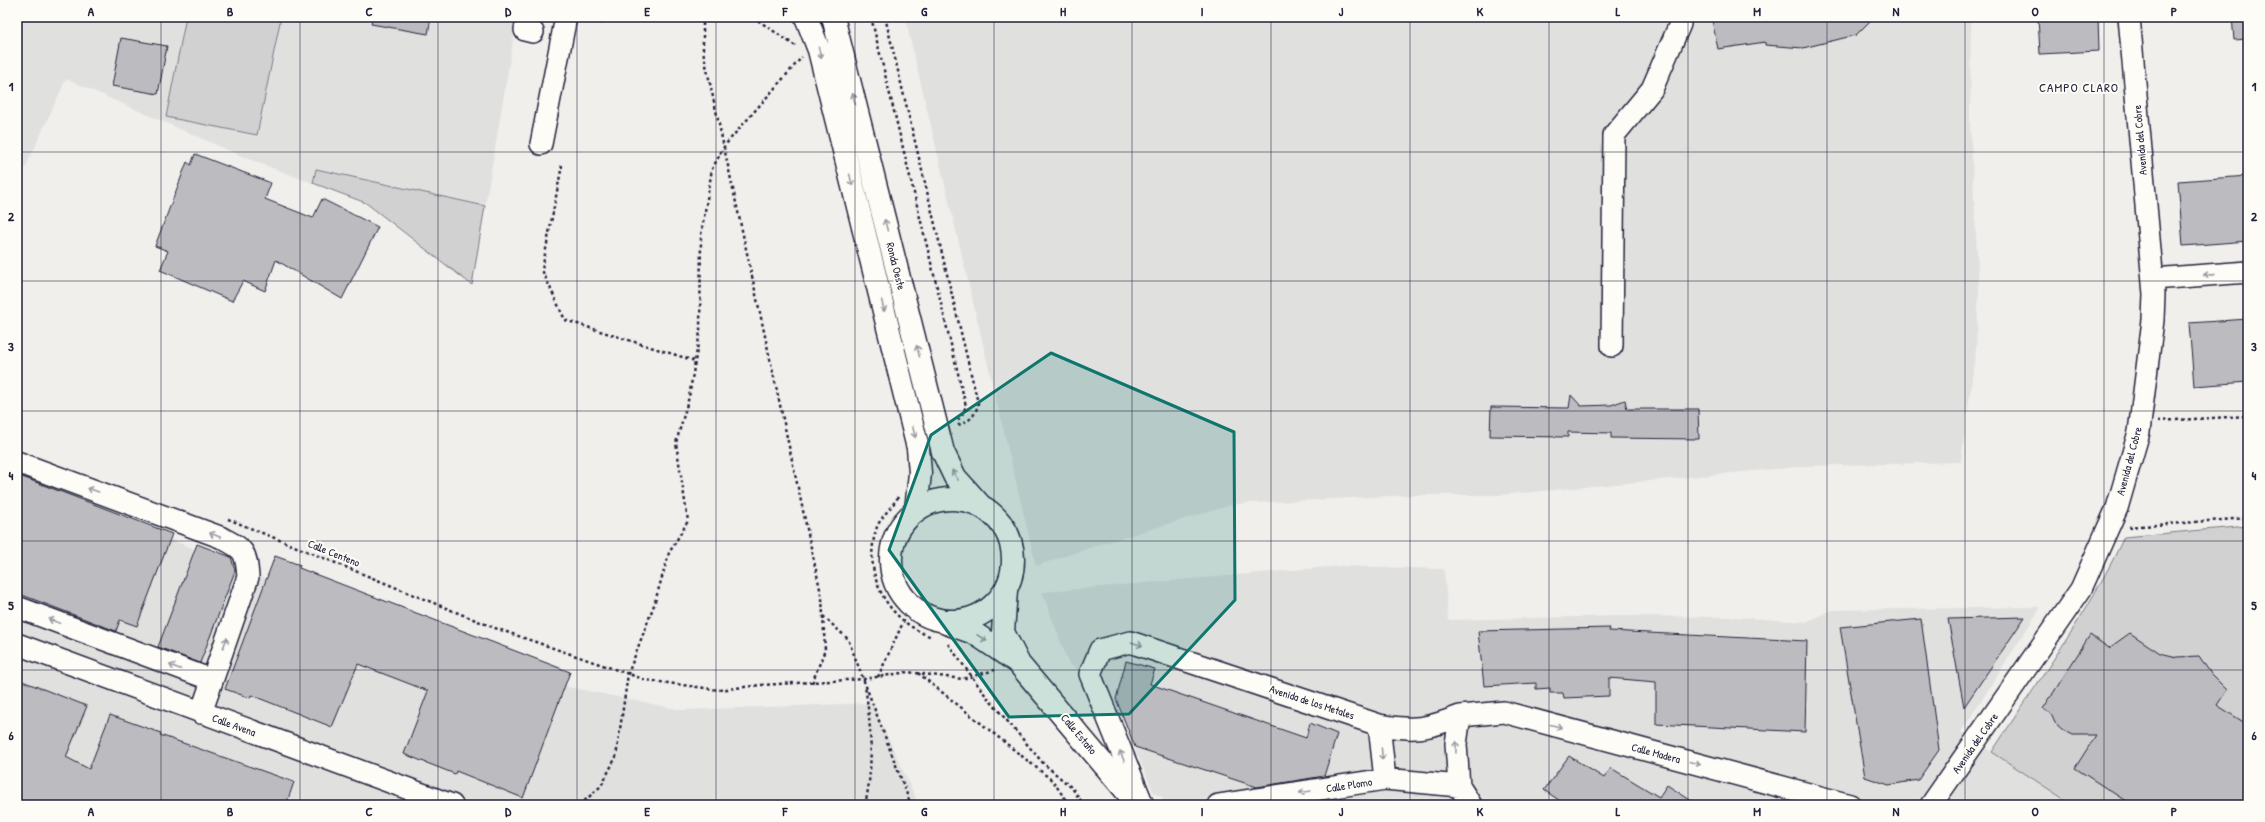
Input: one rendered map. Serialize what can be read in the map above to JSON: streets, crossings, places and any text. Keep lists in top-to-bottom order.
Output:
{
  "streets": {
    "main road": ["Ronda Oeste", "Calle Estaño"],
    "street": [
      "Avenida del Cobre",
      "Avenida de los Metales",
      "Calle Avena",
      "Calle Madera",
      "Calle Plomo"
    ],
    "path": ["Calle Centeno"]
  },
  "crossings": [
    ["Ronda Oeste", "Calle Estaño"],
    ["Calle Centeno", "Calle Estaño"],
    ["Avenida de los Metales", "Calle Madera"]
  ],
  "one_way": ["Calle Madera", "Calle Plomo"],
  "districts": ["CAMPO CLARO"],
  "grid": {
    "columns": [
      "A",
      "B",
      "C",
      "D",
      "E",
      "F",
      "G",
      "H",
      "I",
      "J",
      "K",
      "L",
      "M",
      "N",
      "O",
      "P"
    ],
    "rows": [
      "1",
      "2",
      "3",
      "4",
      "5",
      "6"
    ]
  }
}
